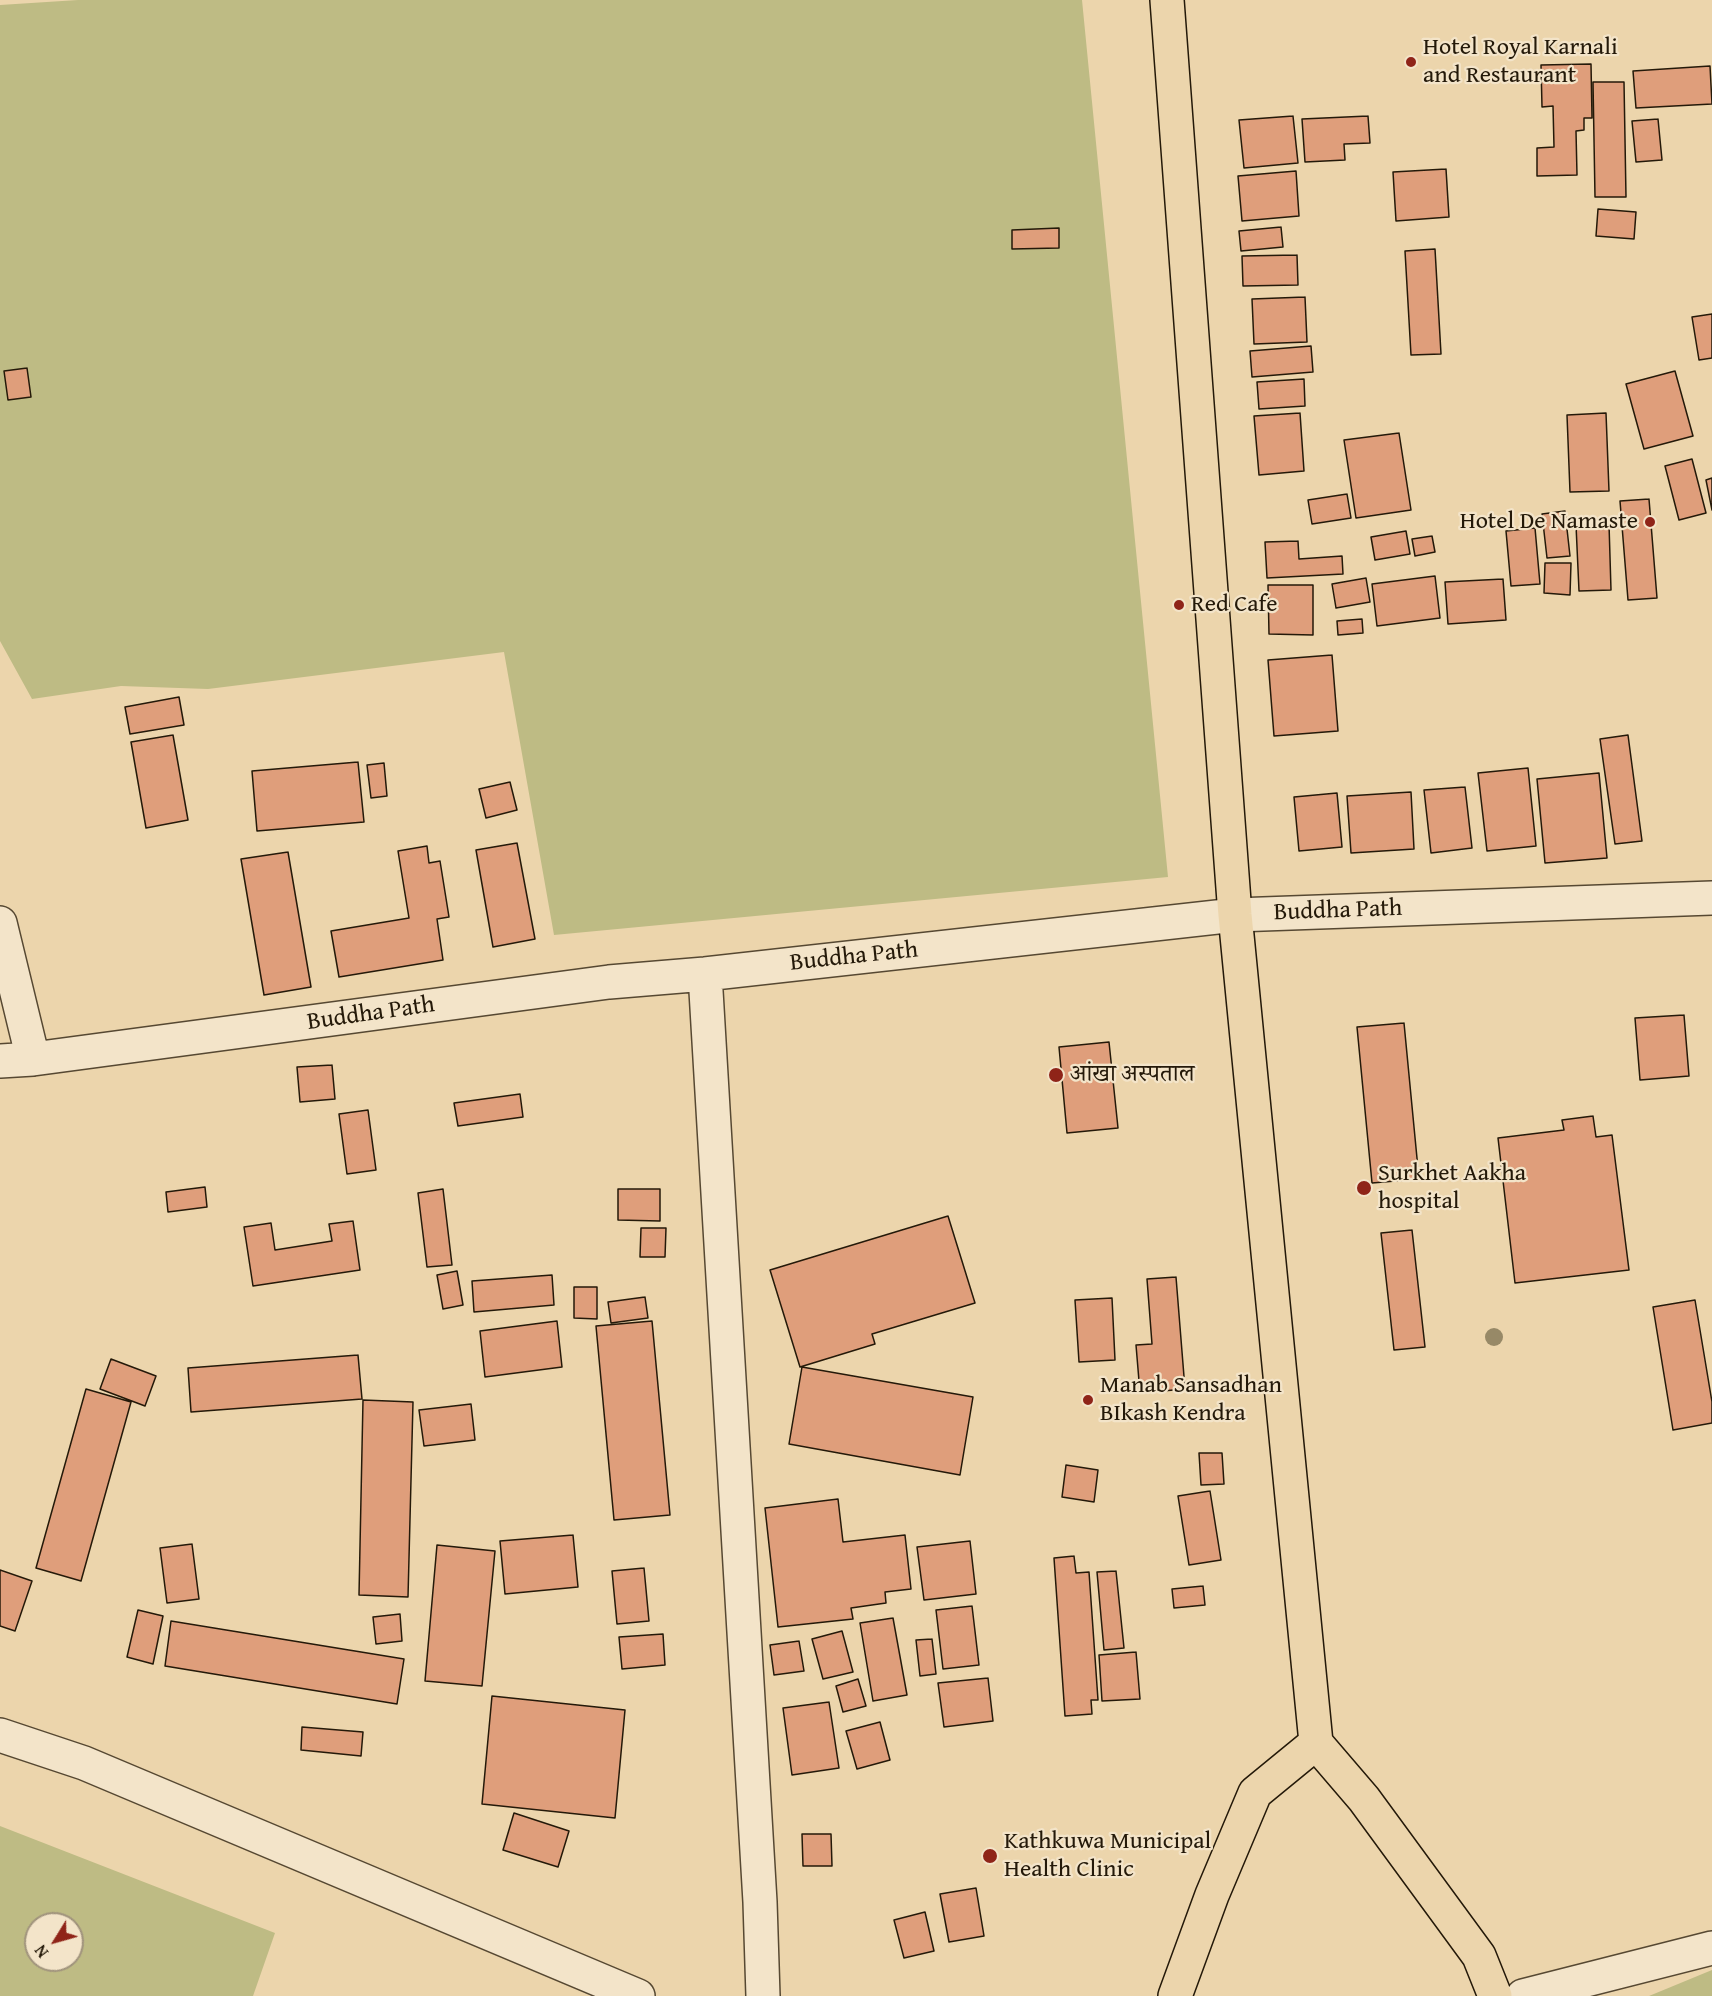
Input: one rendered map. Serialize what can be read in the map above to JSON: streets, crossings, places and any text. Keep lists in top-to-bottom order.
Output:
{
  "streets": {
    "street": ["Buddha Path"]
  },
  "places": [
    "Hotel Royal Karnali and Restaurant",
    "Hotel De Namaste",
    "Red Cafe",
    "आंखा अस्पताल",
    "Surkhet Aakha hospital",
    "Manab Sansadhan BIkash Kendra",
    "Kathkuwa Municipal Health Clinic"
  ],
  "north": "bottom left"
}
